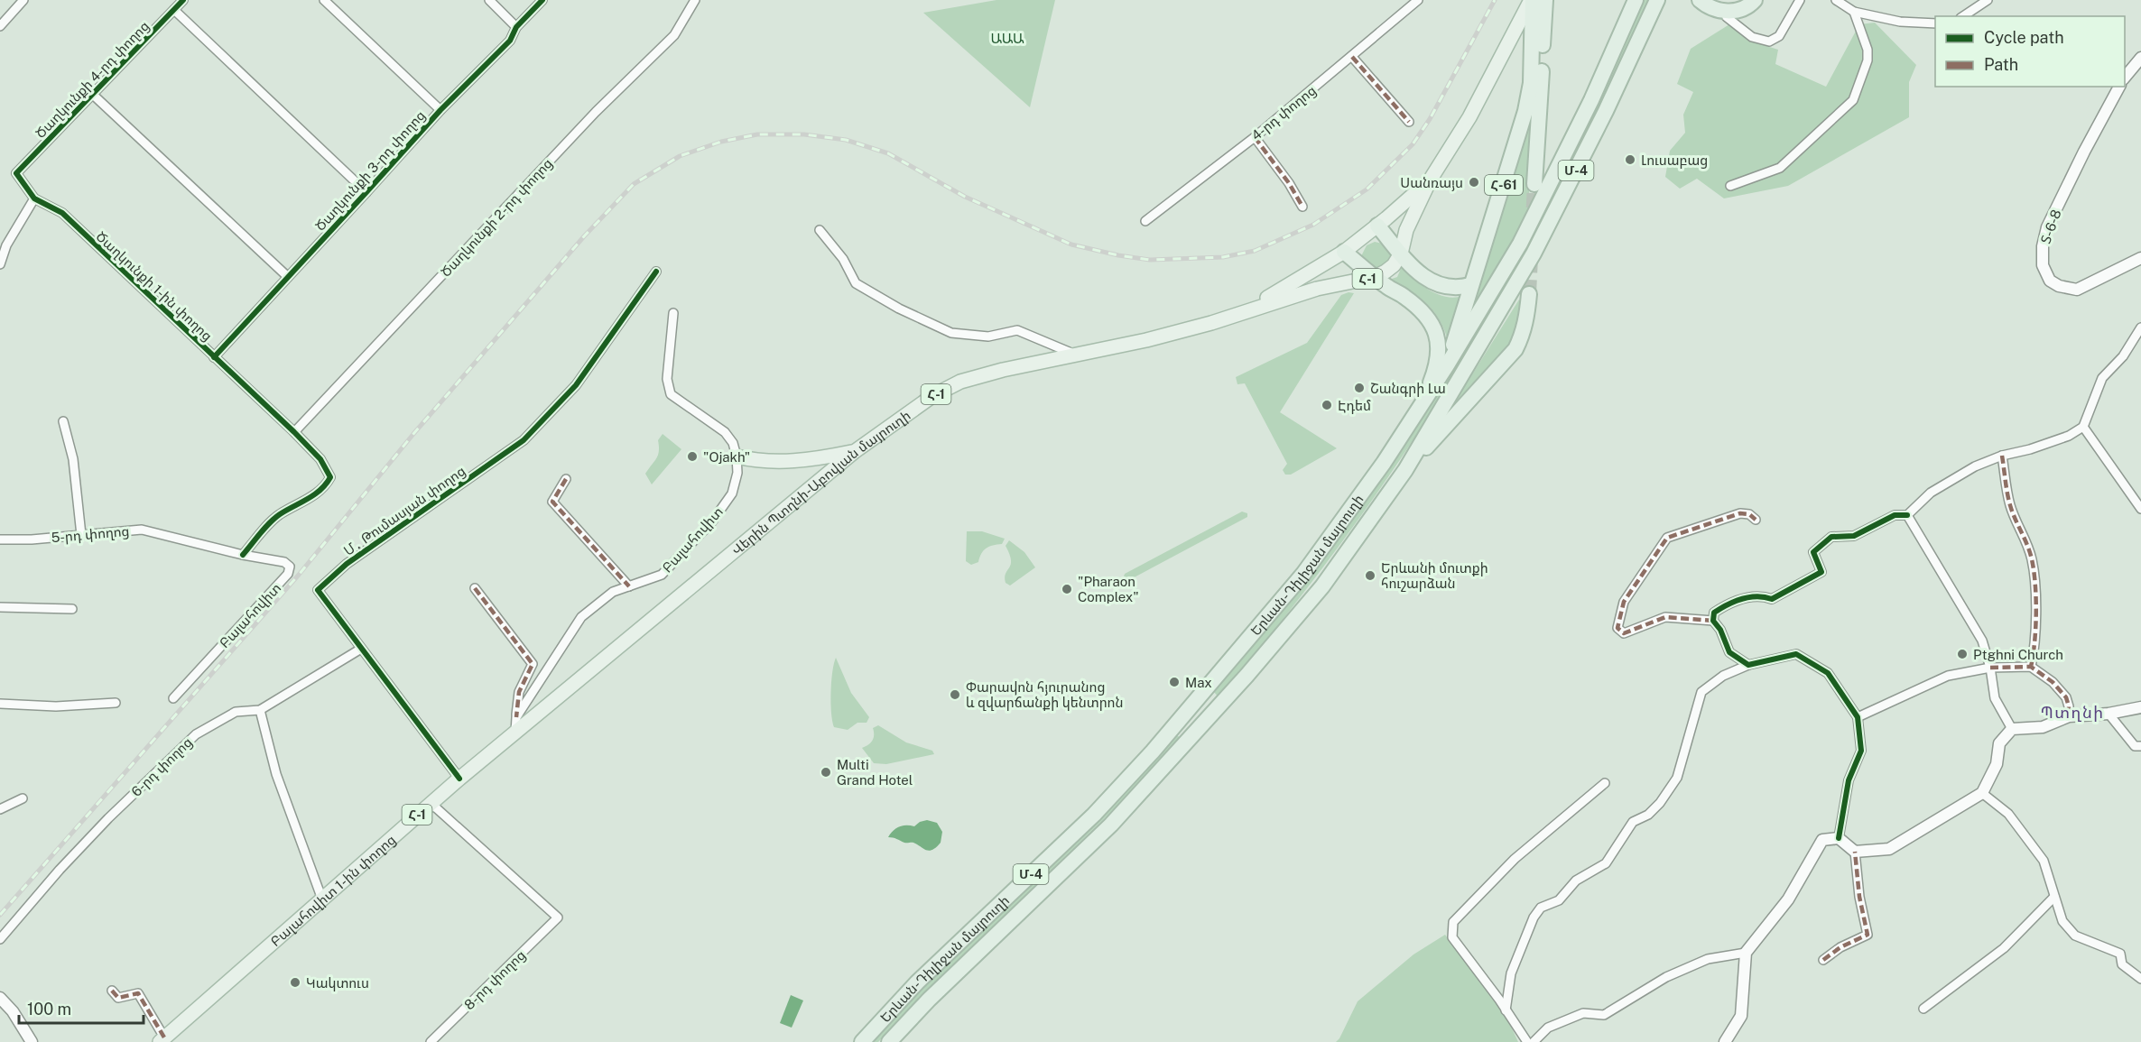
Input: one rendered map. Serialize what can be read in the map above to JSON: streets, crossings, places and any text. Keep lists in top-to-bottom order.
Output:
{
  "streets": {
    "highway": ["Մ-4", "Հ-61", "Երևան-Դիլիջան մայրուղի"],
    "main road": ["Հ-1", "Վերին Պտղնի-Աբովյան մայրուղի", "Բալահովիտ 1-ին փողոց"],
    "street": [
      "Ծաղկունքի 4-րդ փողոց",
      "4-րդ փողոց",
      "Ծաղկունքի 3-րդ փողոց",
      "Ծաղկունքի 2-րդ փողոց",
      "Տ-6-8",
      "Ծաղկունքի 1-ին փողոց",
      "Մ․ Թումասյան փողոց",
      "5-րդ փողոց",
      "Բալահովիտ",
      "6-րդ փողոց",
      "8-րդ փողոց"
    ]
  },
  "crossings": [
    ["Ծաղկունքի 4-րդ փողոց", "Ծաղկունքի 1-ին փողոց"],
    ["Ծաղկունքի 3-րդ փողոց", "Ծաղկունքի 1-ին փողոց"],
    ["Հ-61", "Վերին Պտղնի-Աբովյան մայրուղի"],
    ["Հ-61", "Երևան-Դիլիջան մայրուղի"],
    ["Ծաղկունքի 2-րդ փողոց", "Ծաղկունքի 1-ին փողոց"],
    ["Ծաղկունքի 1-ին փողոց", "5-րդ փողոց"],
    ["Ծաղկունքի 1-ին փողոց", "Բալահովիտ"],
    ["Վերին Պտղնի-Աբովյան մայրուղի", "Բալահովիտ 1-ին փողոց"],
    ["Մ․ Թումասյան փողոց", "6-րդ փողոց"],
    ["Մ․ Թումասյան փողոց", "Բալահովիտ 1-ին փողոց"],
    ["5-րդ փողոց", "Բալահովիտ"],
    ["Բալահովիտ", "Բալահովիտ 1-ին փողոց"],
    ["Բալահովիտ 1-ին փողոց", "8-րդ փողոց"]
  ],
  "districts": ["Պտղնի"],
  "parks": ["ԱԱԱ"],
  "places": [
    "Լուսաբաց",
    "Սանռայս",
    "Շանգրի Լա",
    "Էդեմ",
    "\"Ojakh\"",
    "Երևանի մուտքի հուշարձան",
    "\"Pharaon Complex\"",
    "Ptghni Church",
    "Max",
    "Փարավոն հյուրանոց և զվարճանքի կենտրոն",
    "Multi Grand Hotel",
    "Կակտուս"
  ],
  "legend": ["Cycle path", "Path"],
  "scale_bar": "100 m"
}
